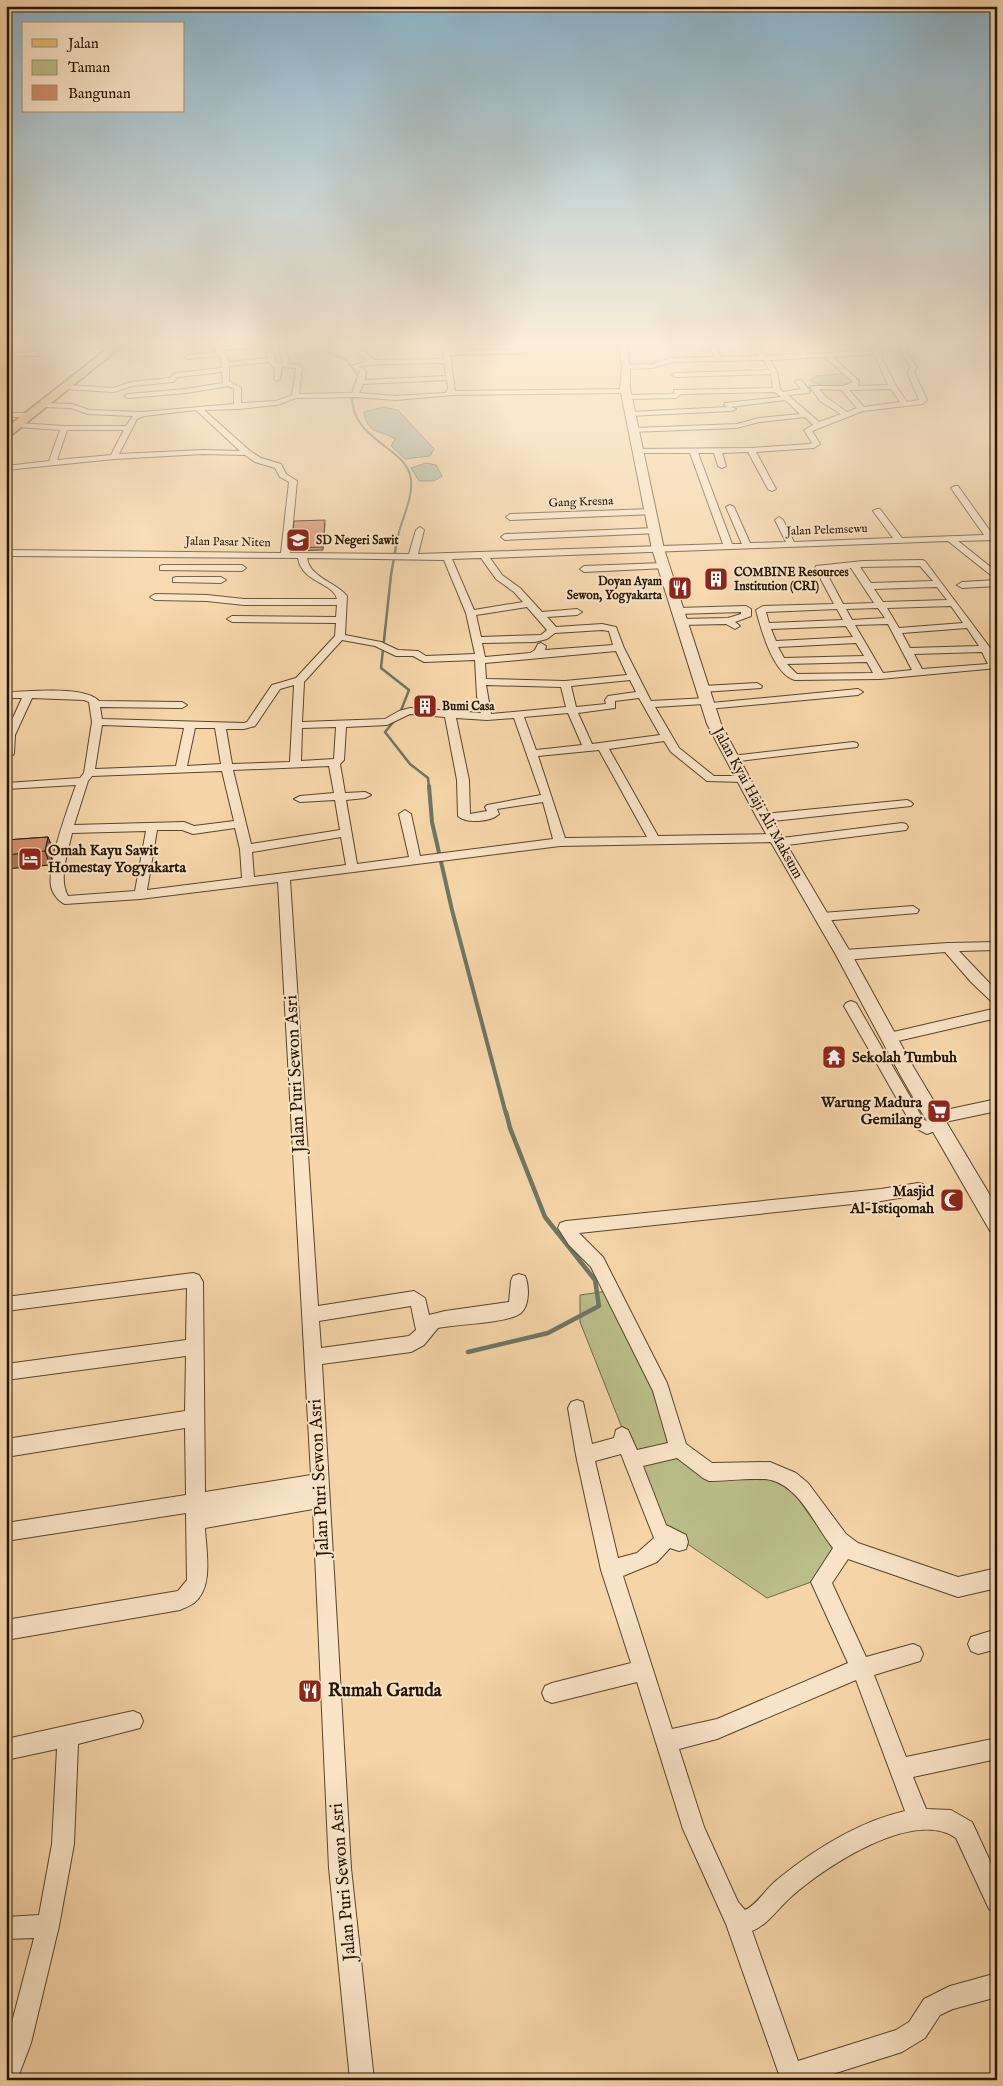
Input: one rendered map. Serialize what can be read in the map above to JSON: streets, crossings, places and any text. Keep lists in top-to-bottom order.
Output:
{
  "streets": {
    "street": [
      "Gang Kresna",
      "Jalan Pelemsewu",
      "Jalan Pasar Niten",
      "Jalan Kyai Haji Ali Maksum",
      "Jalan Puri Sewon Asri"
    ]
  },
  "crossings": [
    ["Gang Kresna", "Jalan Kyai Haji Ali Maksum"],
    ["Jalan Pelemsewu", "Jalan Pasar Niten"],
    ["Jalan Pelemsewu", "Jalan Kyai Haji Ali Maksum"],
    ["Jalan Pasar Niten", "Jalan Kyai Haji Ali Maksum"]
  ],
  "places": {
    "school or university": ["SD Negeri Sawit"],
    "building": ["COMBINE Resources Institution (CRI)", "Bumi Casa"],
    "restaurant": ["Doyan Ayam Sewon, Yogyakarta", "Rumah Garuda"],
    "hotel": ["Omah Kayu Sawit Homestay Yogyakarta"],
    "temple": ["Sekolah Tumbuh"],
    "supermarket": ["Warung Madura Gemilang"],
    "mosque": ["Masjid Al-Istiqomah"]
  },
  "legend": ["Jalan", "Taman", "Bangunan"]
}
